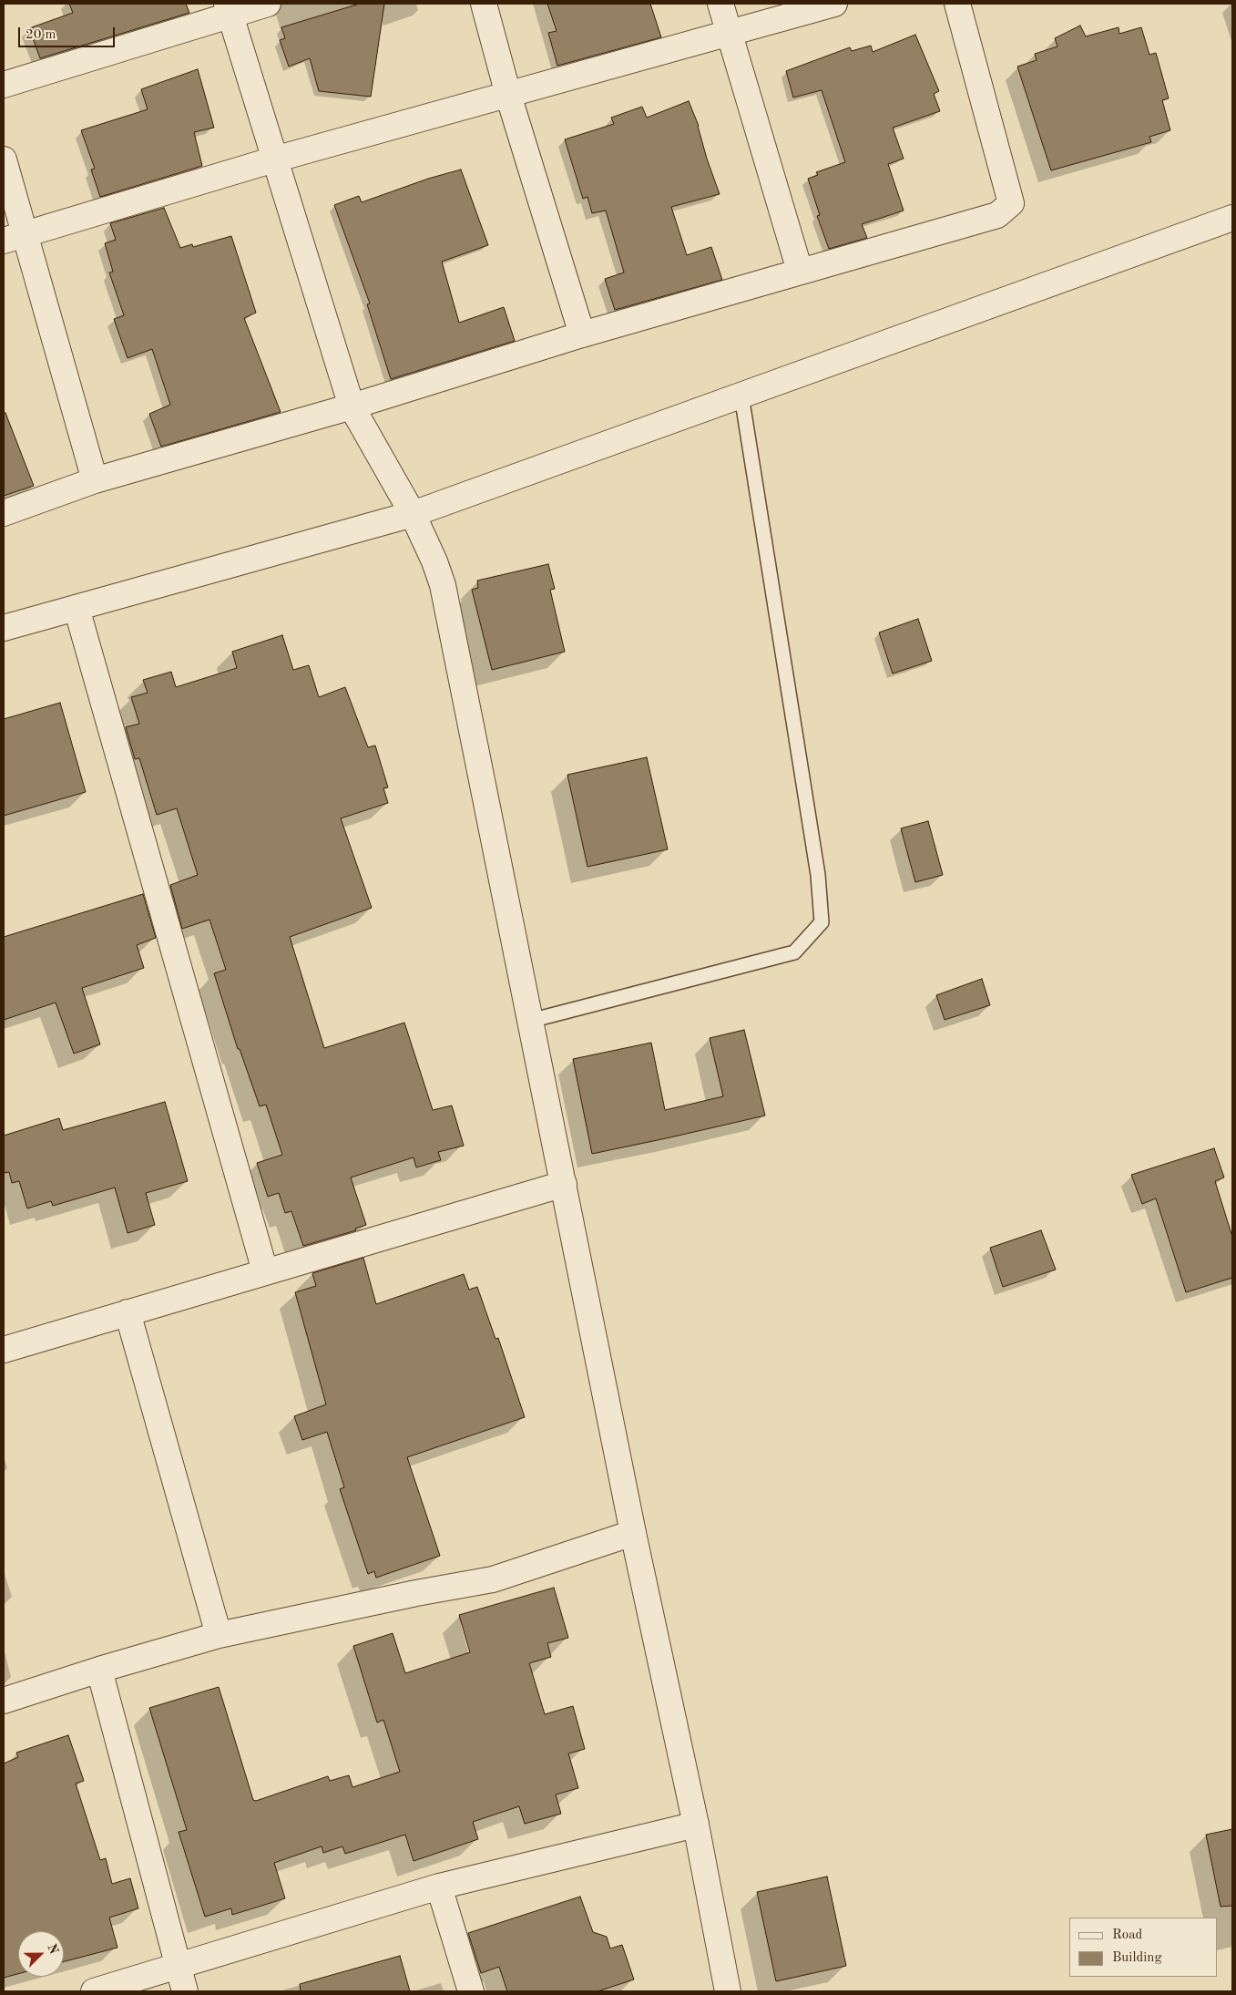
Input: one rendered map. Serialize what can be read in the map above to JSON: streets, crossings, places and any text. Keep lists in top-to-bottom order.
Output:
{
  "legend": ["Road", "Building"],
  "scale_bar": "20 m",
  "north": "top right"
}
